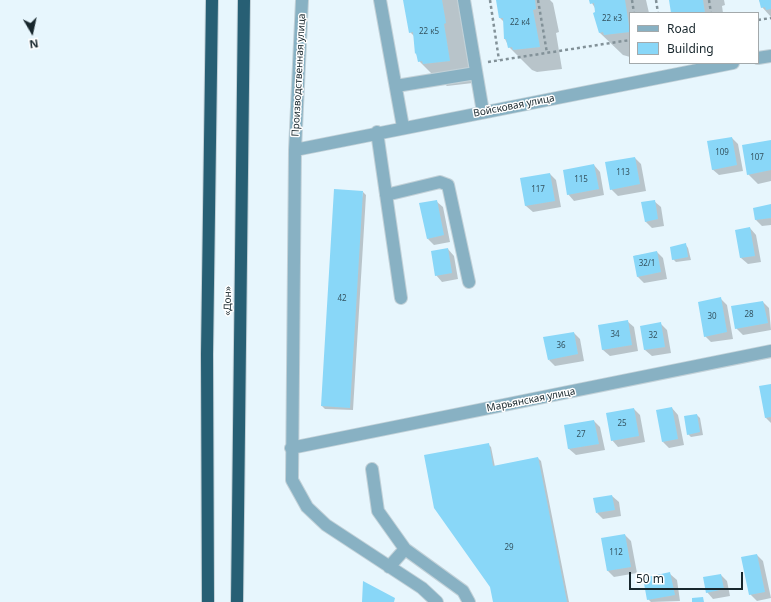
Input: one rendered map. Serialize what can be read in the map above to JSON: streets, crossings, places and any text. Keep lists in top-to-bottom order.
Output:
{
  "streets": {
    "highway": ["«Дон»"],
    "street": ["Производственная улица", "Войсковая улица", "Марьянская улица"]
  },
  "crossings": [
    ["Производственная улица", "Войсковая улица"],
    ["Производственная улица", "Марьянская улица"]
  ],
  "house_numbers": [
    "22 к3",
    "22 к4",
    "22 к5",
    "109",
    "107",
    "113",
    "115",
    "117",
    "32/1",
    "42",
    "28",
    "30",
    "34",
    "32",
    "36",
    "25",
    "27",
    "29",
    "112"
  ],
  "legend": ["Road", "Building"],
  "scale_bar": "50 m",
  "north": "bottom"
}
